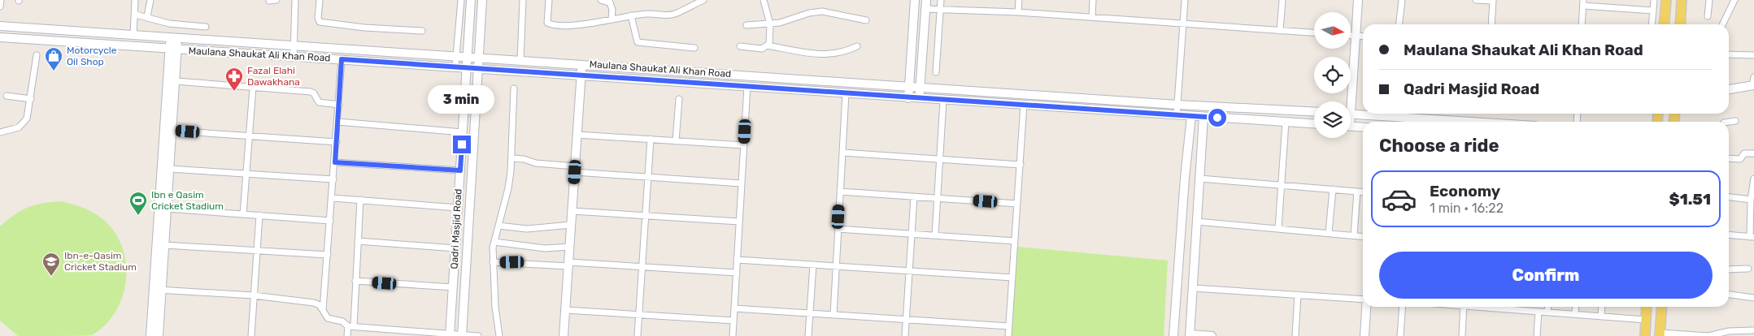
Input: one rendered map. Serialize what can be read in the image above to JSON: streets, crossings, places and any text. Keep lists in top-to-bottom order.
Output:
{
  "streets": {
    "main road": ["Maulana Shaukat Ali Khan Road", "Qadri Masjid Road"]
  },
  "crossings": [
    ["Maulana Shaukat Ali Khan Road", "Qadri Masjid Road"]
  ],
  "places": {
    "shop": ["Motorcycle Oil Shop"],
    "pharmacy": ["Fazal Elahi Dawakhana"],
    "sports": ["Ibn e Qasim Cricket Stadium"],
    "school or university": ["Ibn-e-Qasim Cricket Stadium"]
  },
  "north": "right",
  "page": {
    "banner": ["Maulana Shaukat Ali Khan Road", "Qadri Masjid Road"],
    "bubble": "3 min",
    "heading": "Choose a ride",
    "list": [
      {
        "name": "Economy",
        "note": "1 min · 16:22",
        "value": "$1.51"
      }
    ],
    "buttons": "Confirm"
  }
}
